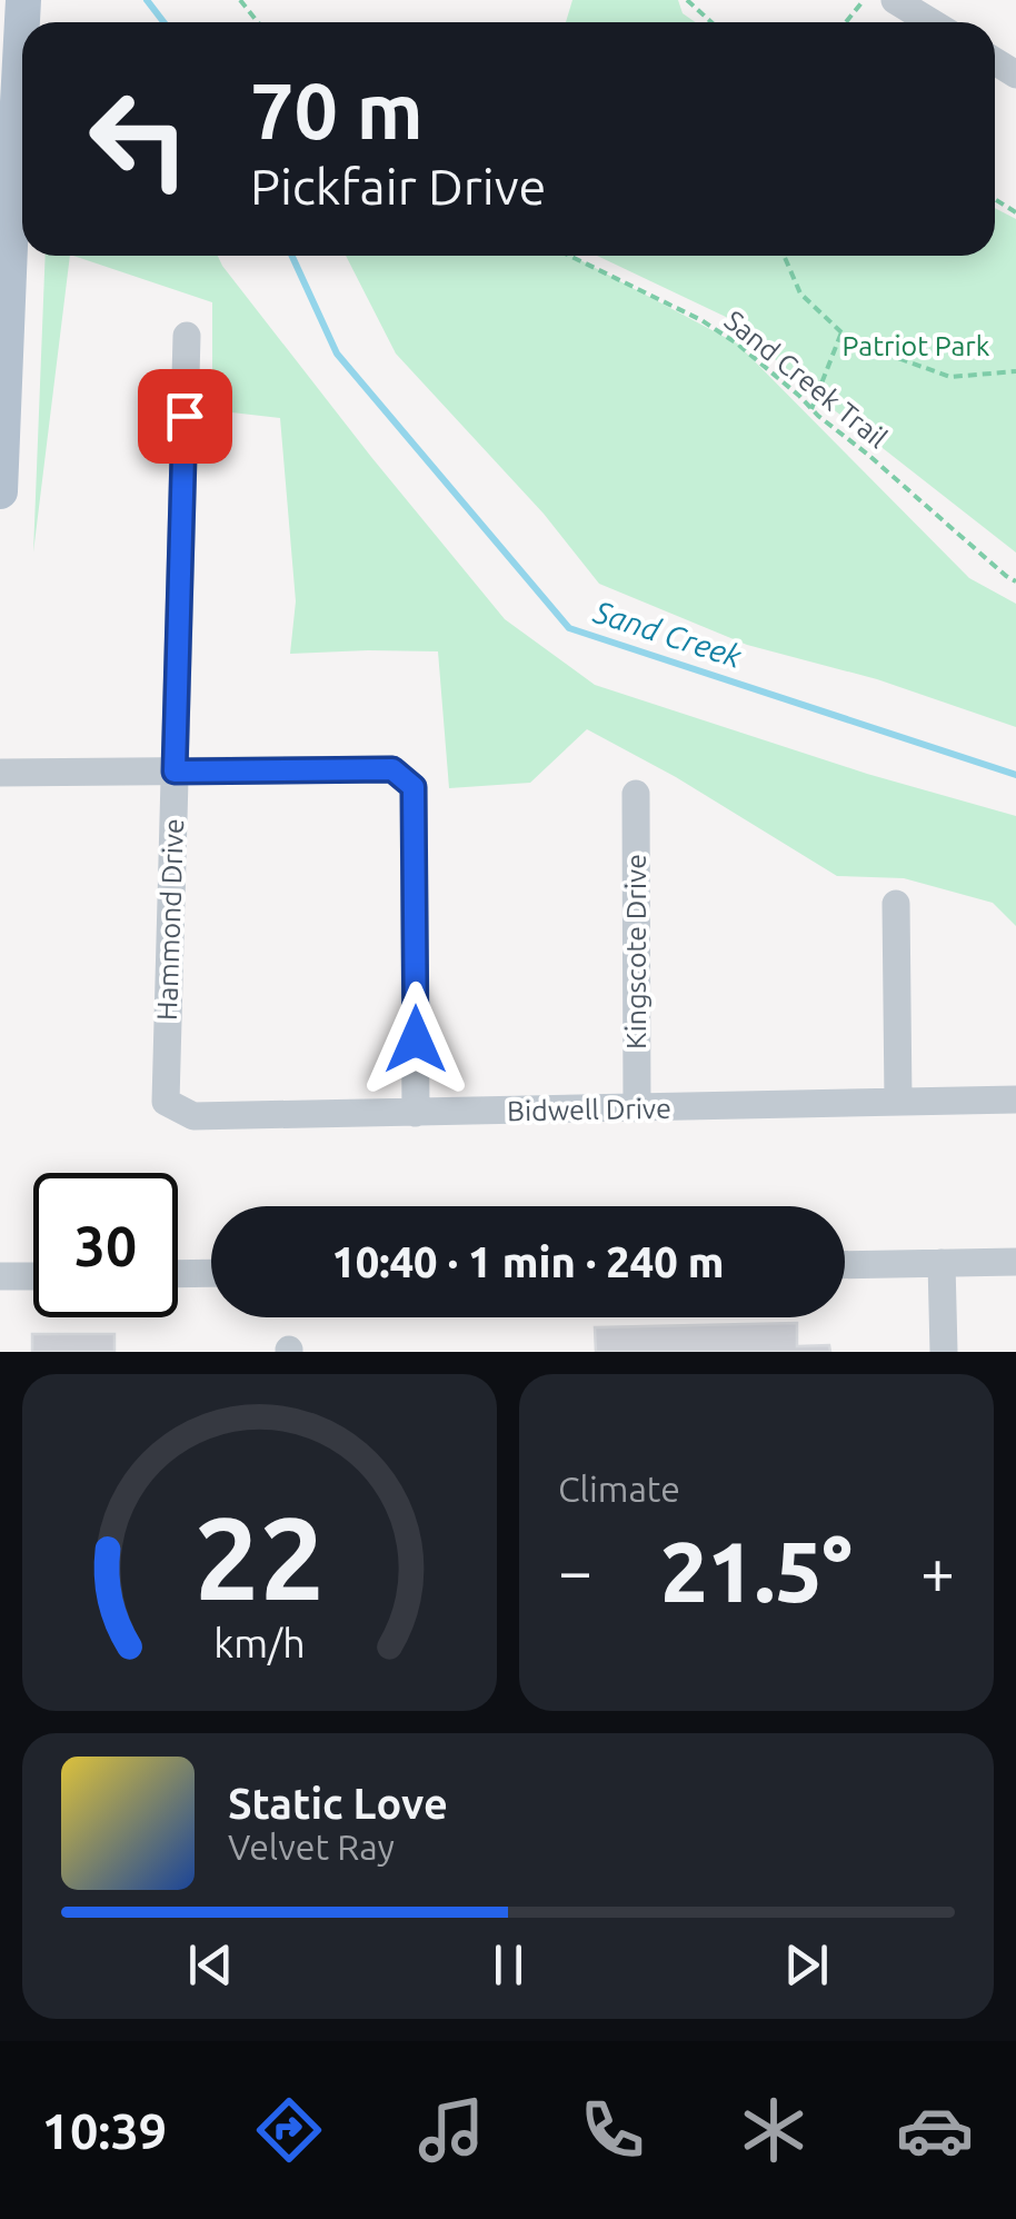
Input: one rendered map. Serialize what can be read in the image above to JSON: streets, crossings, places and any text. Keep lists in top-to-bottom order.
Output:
{
  "streets": {
    "street": ["Hammond Drive", "Kingscote Drive", "Bidwell Drive"],
    "path": ["Sand Creek Trail"]
  },
  "crossings": [
    ["Hammond Drive", "Bidwell Drive"],
    ["Kingscote Drive", "Bidwell Drive"]
  ],
  "water": ["Sand Creek"],
  "parks": ["Patriot Park"],
  "page": {
    "turn": ["70 m", "Pickfair Drive"],
    "limit": "30",
    "trip": "10:40 · 1 min · 240 m",
    "tile": "Climate",
    "heat": ["−", "21.5°", "+"],
    "song": ["Static Love", "Velvet Ray"],
    "tabs": "10:39",
    "gauge": ["22", "km/h"]
  }
}
